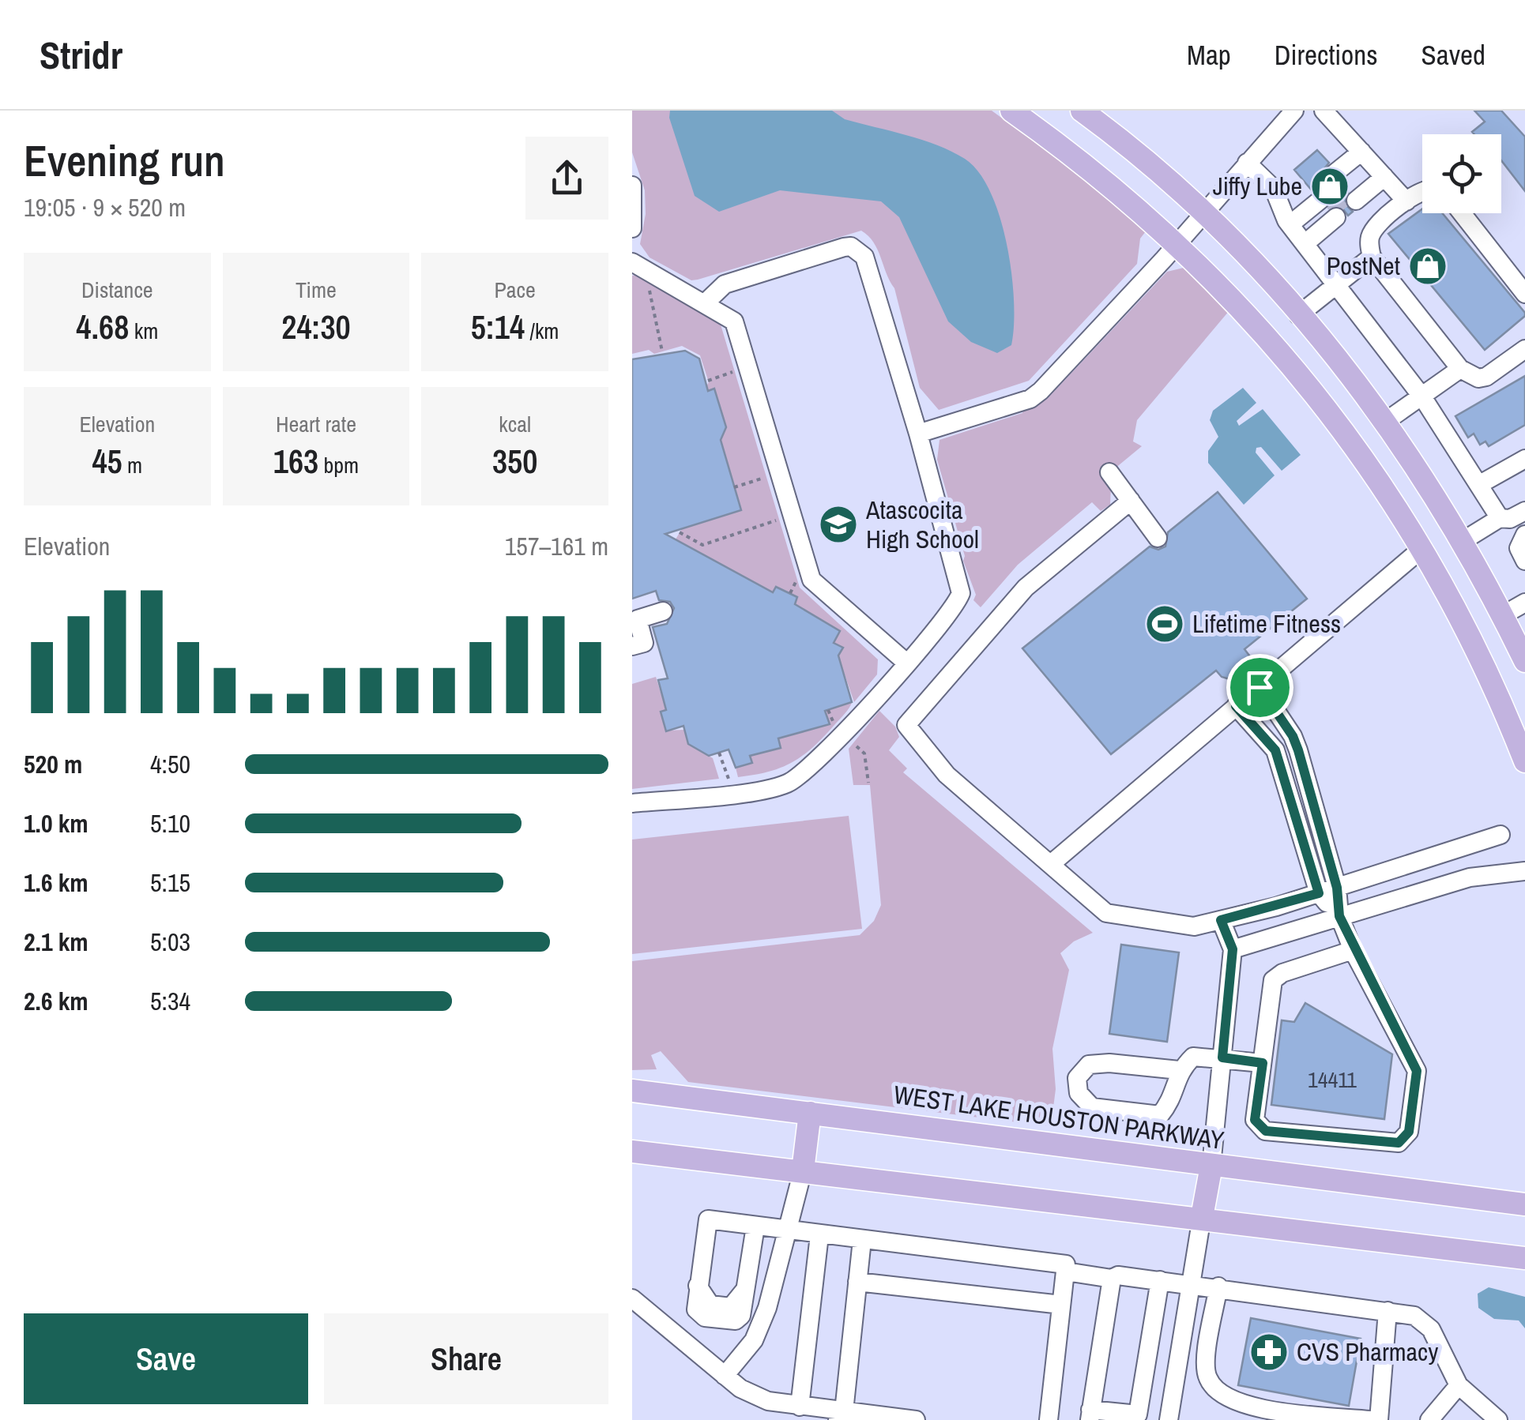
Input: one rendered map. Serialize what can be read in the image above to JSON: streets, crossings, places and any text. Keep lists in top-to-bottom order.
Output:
{
  "streets": {
    "main road": ["WEST LAKE HOUSTON PARKWAY"]
  },
  "places": {
    "shop": ["Jiffy Lube", "PostNet"],
    "school or university": ["Atascocita High School"],
    "sports": ["Lifetime Fitness"],
    "pharmacy": ["CVS Pharmacy"]
  },
  "house_numbers": ["14411"],
  "page": {
    "header": "Stridr",
    "nav": ["Map", "Directions", "Saved"],
    "heading": ["Evening run", "19:05 · 9 × 520 m"],
    "stats": [
      ["Distance", "4.68 km"],
      ["Time", "24:30"],
      ["Pace", "5:14 /km"],
      ["Elevation", "45 m"],
      ["Heart rate", "163 bpm"],
      ["kcal", "350"]
    ],
    "chart": ["Elevation", "157–161 m"],
    "list": [
      {
        "name": "520 m",
        "note": "4:50"
      },
      {
        "name": "1.0 km",
        "note": "5:10"
      },
      {
        "name": "1.6 km",
        "note": "5:15"
      },
      {
        "name": "2.1 km",
        "note": "5:03"
      },
      {
        "name": "2.6 km",
        "note": "5:34"
      }
    ],
    "buttons": ["Save", "Share"]
  }
}
